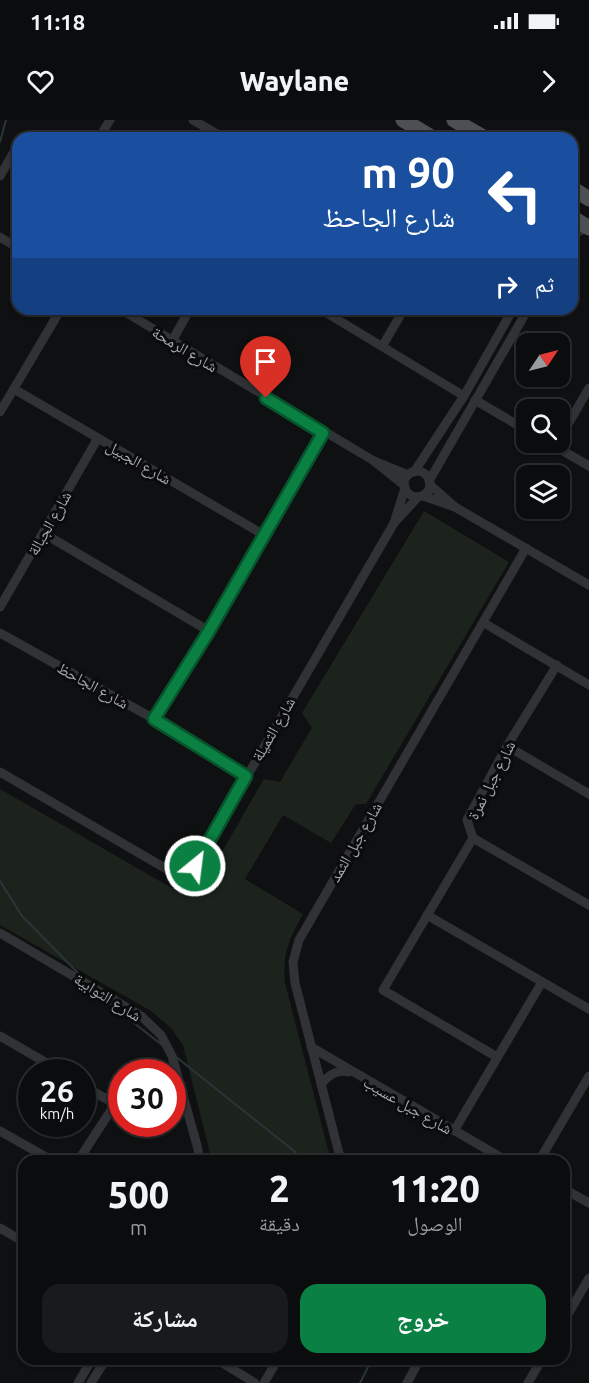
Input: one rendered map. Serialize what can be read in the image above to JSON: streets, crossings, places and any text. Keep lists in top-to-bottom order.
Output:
{
  "streets": {
    "street": [
      "شارع الرمحة",
      "شارع الجبيل",
      "شارع الجبالة",
      "شارع الجاحظ",
      "شارع الثميلة",
      "شارع جبل نمرة",
      "شارع جبل الثمد",
      "شارع الثوابية",
      "شارع جبل عسيب"
    ]
  },
  "crossings": [
    ["شارع الجبيل", "شارع الجبالة"],
    ["شارع الجاحظ", "شارع الثميلة"],
    ["شارع جبل الثمد", "شارع جبل عسيب"]
  ],
  "north": "top right",
  "page": {
    "status": "11:18",
    "header": "Waylane",
    "turn": ["90 m", "شارع الجاحظ"],
    "then": "ثم",
    "speed": "26 km/h",
    "limit": "30",
    "eta": [
      "11:20",
      "الوصول",
      "2",
      "دقيقة",
      "500",
      "m"
    ],
    "buttons": ["خروج", "مشاركة"]
  }
}
